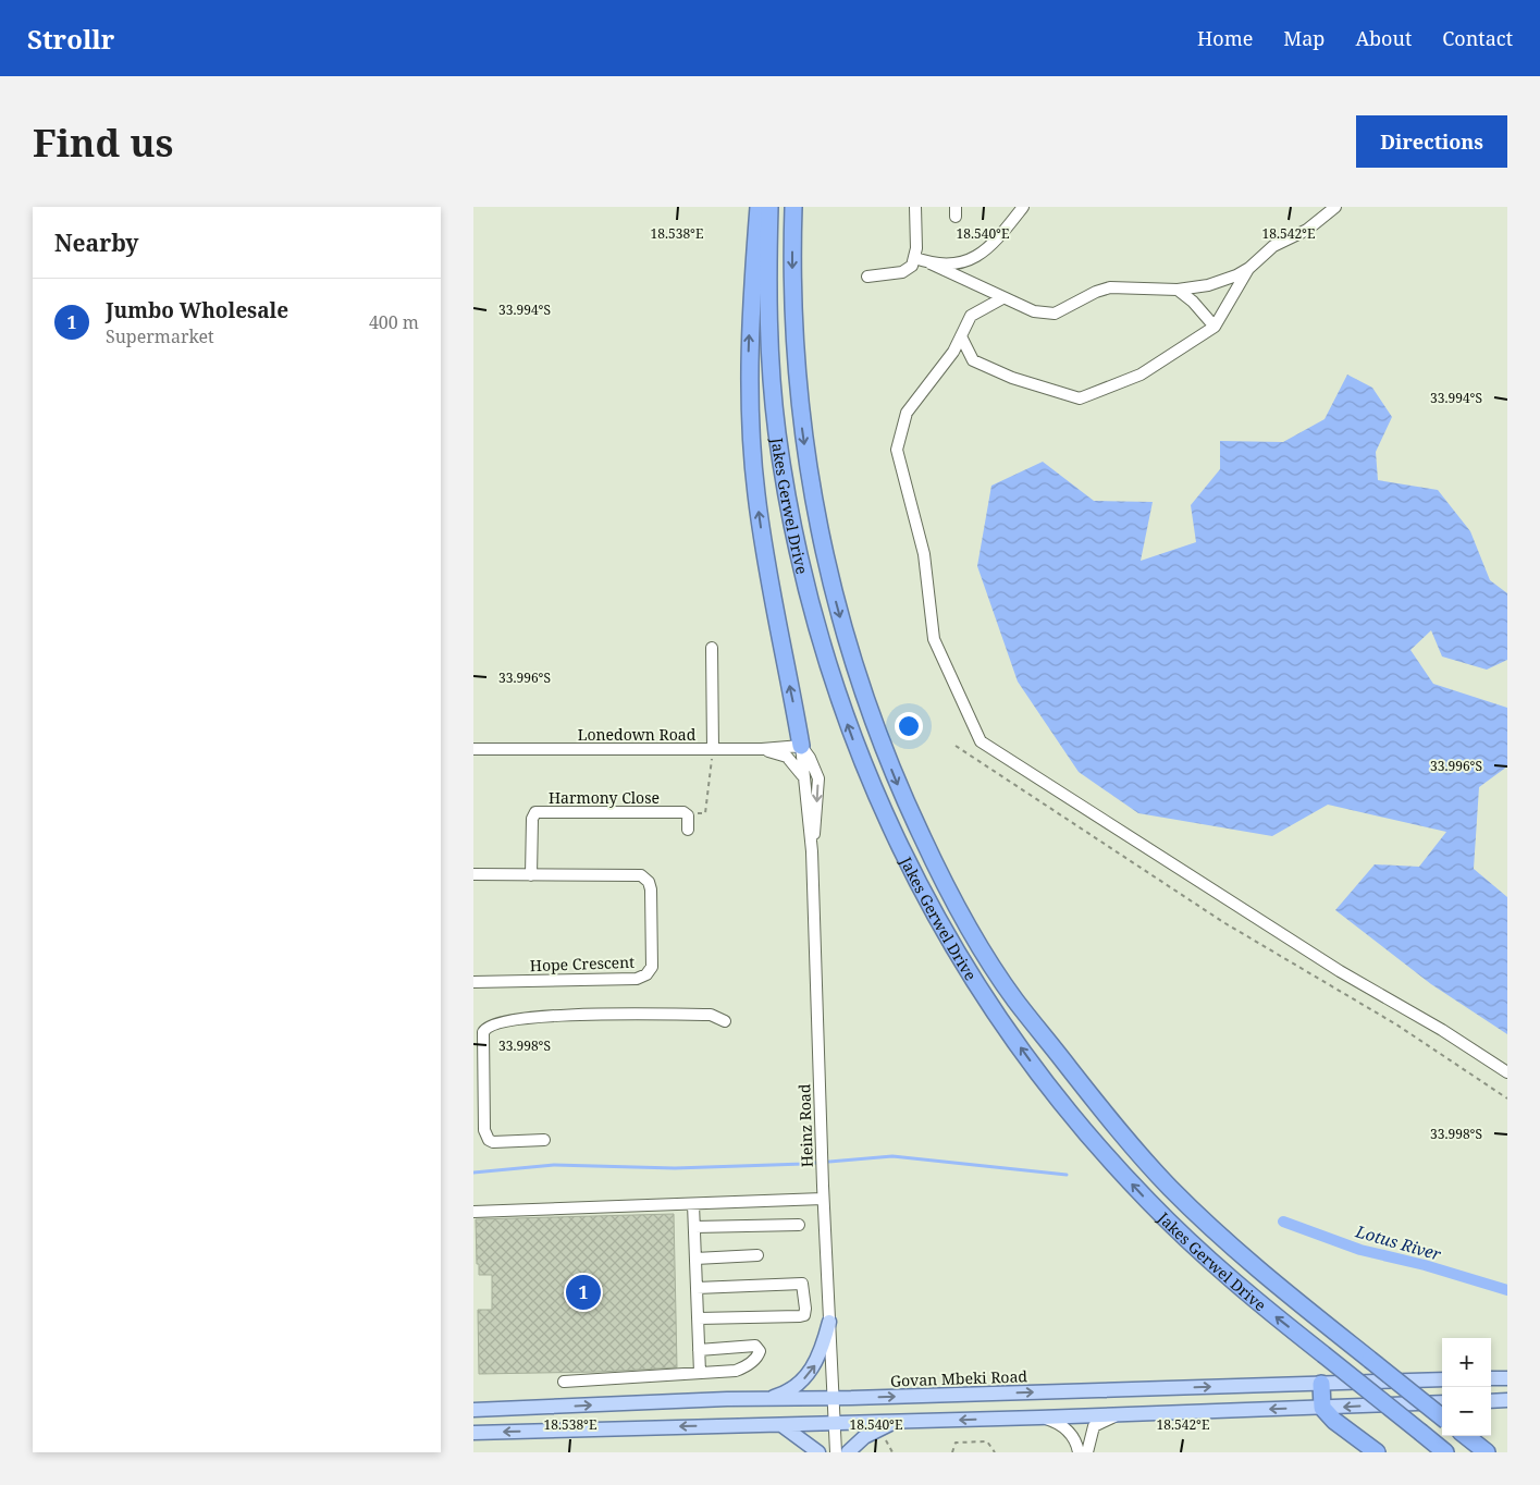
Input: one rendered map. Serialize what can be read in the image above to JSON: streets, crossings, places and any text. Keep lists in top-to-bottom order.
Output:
{
  "streets": {
    "highway": ["Jakes Gerwel Drive"],
    "main road": ["Govan Mbeki Road"],
    "street": [
      "Lonedown Road",
      "Harmony Close",
      "Hope Crescent",
      "Heinz Road"
    ]
  },
  "crossings": [
    ["Lonedown Road", "Heinz Road"],
    ["Harmony Close", "Hope Crescent"],
    ["Heinz Road", "Govan Mbeki Road"]
  ],
  "water": ["Lotus River"],
  "page": {
    "header": "Strollr",
    "nav": [
      "Home",
      "Map",
      "About",
      "Contact"
    ],
    "buttons": "Directions",
    "title": "Find us",
    "heading": "Nearby",
    "list": [
      {
        "mark": "1",
        "name": "Jumbo Wholesale",
        "note": "Supermarket",
        "value": "400 m"
      }
    ],
    "pins": "1",
    "map_buttons": ["+", "−"]
  },
  "coordinates": [
    "18.538°E",
    "18.540°E",
    "18.542°E",
    "33.994°S",
    "33.996°S",
    "33.998°S"
  ]
}
